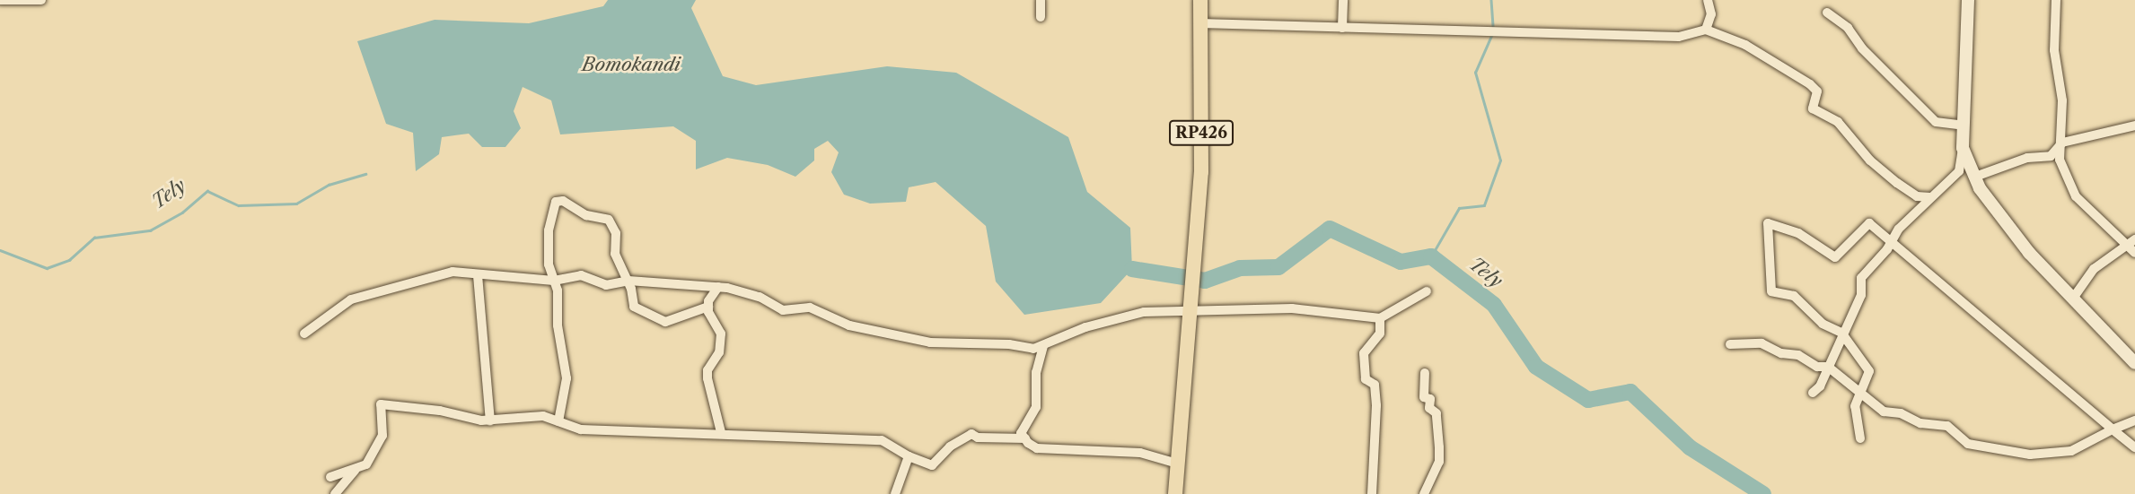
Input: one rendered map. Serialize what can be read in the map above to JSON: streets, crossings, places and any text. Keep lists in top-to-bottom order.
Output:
{
  "streets": {
    "main road": ["RP426"]
  },
  "water": ["Bomokandi", "Tely"]
}
